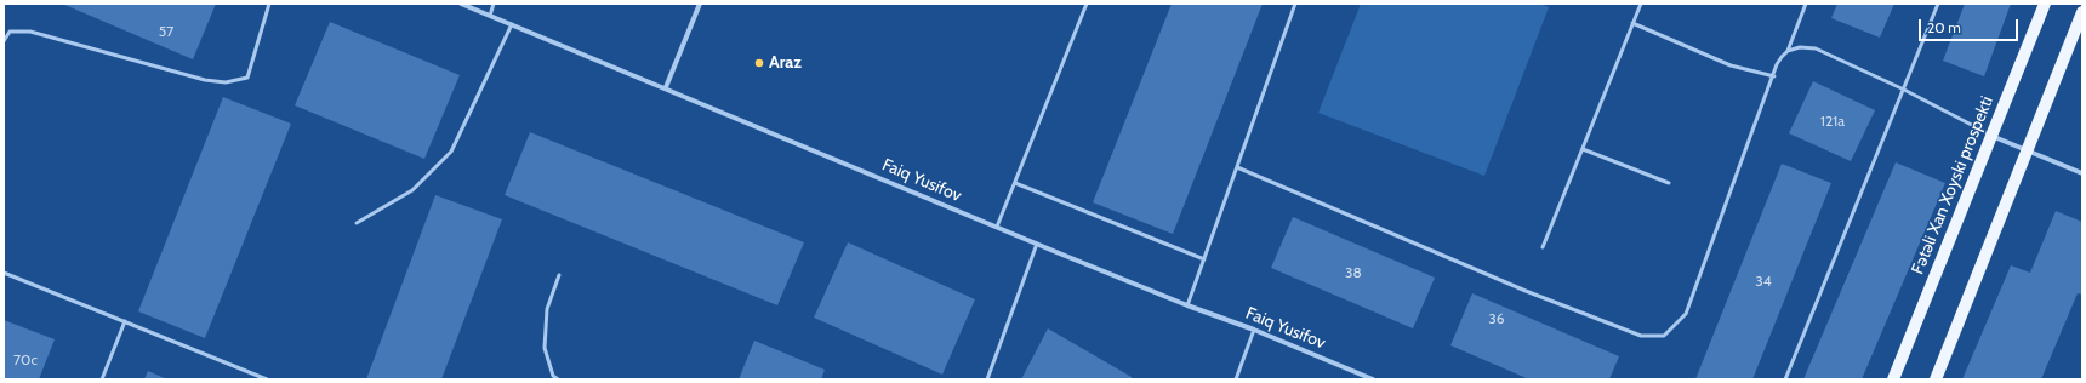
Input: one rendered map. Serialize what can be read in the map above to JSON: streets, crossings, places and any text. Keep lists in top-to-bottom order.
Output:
{
  "streets": {
    "main road": ["Fətəli Xan Xoyski prospekti"],
    "street": ["Faiq Yusifov"]
  },
  "places": ["Araz"],
  "house_numbers": [
    "57",
    "121a",
    "38",
    "34",
    "36",
    "70c"
  ],
  "scale_bar": "20 m"
}
